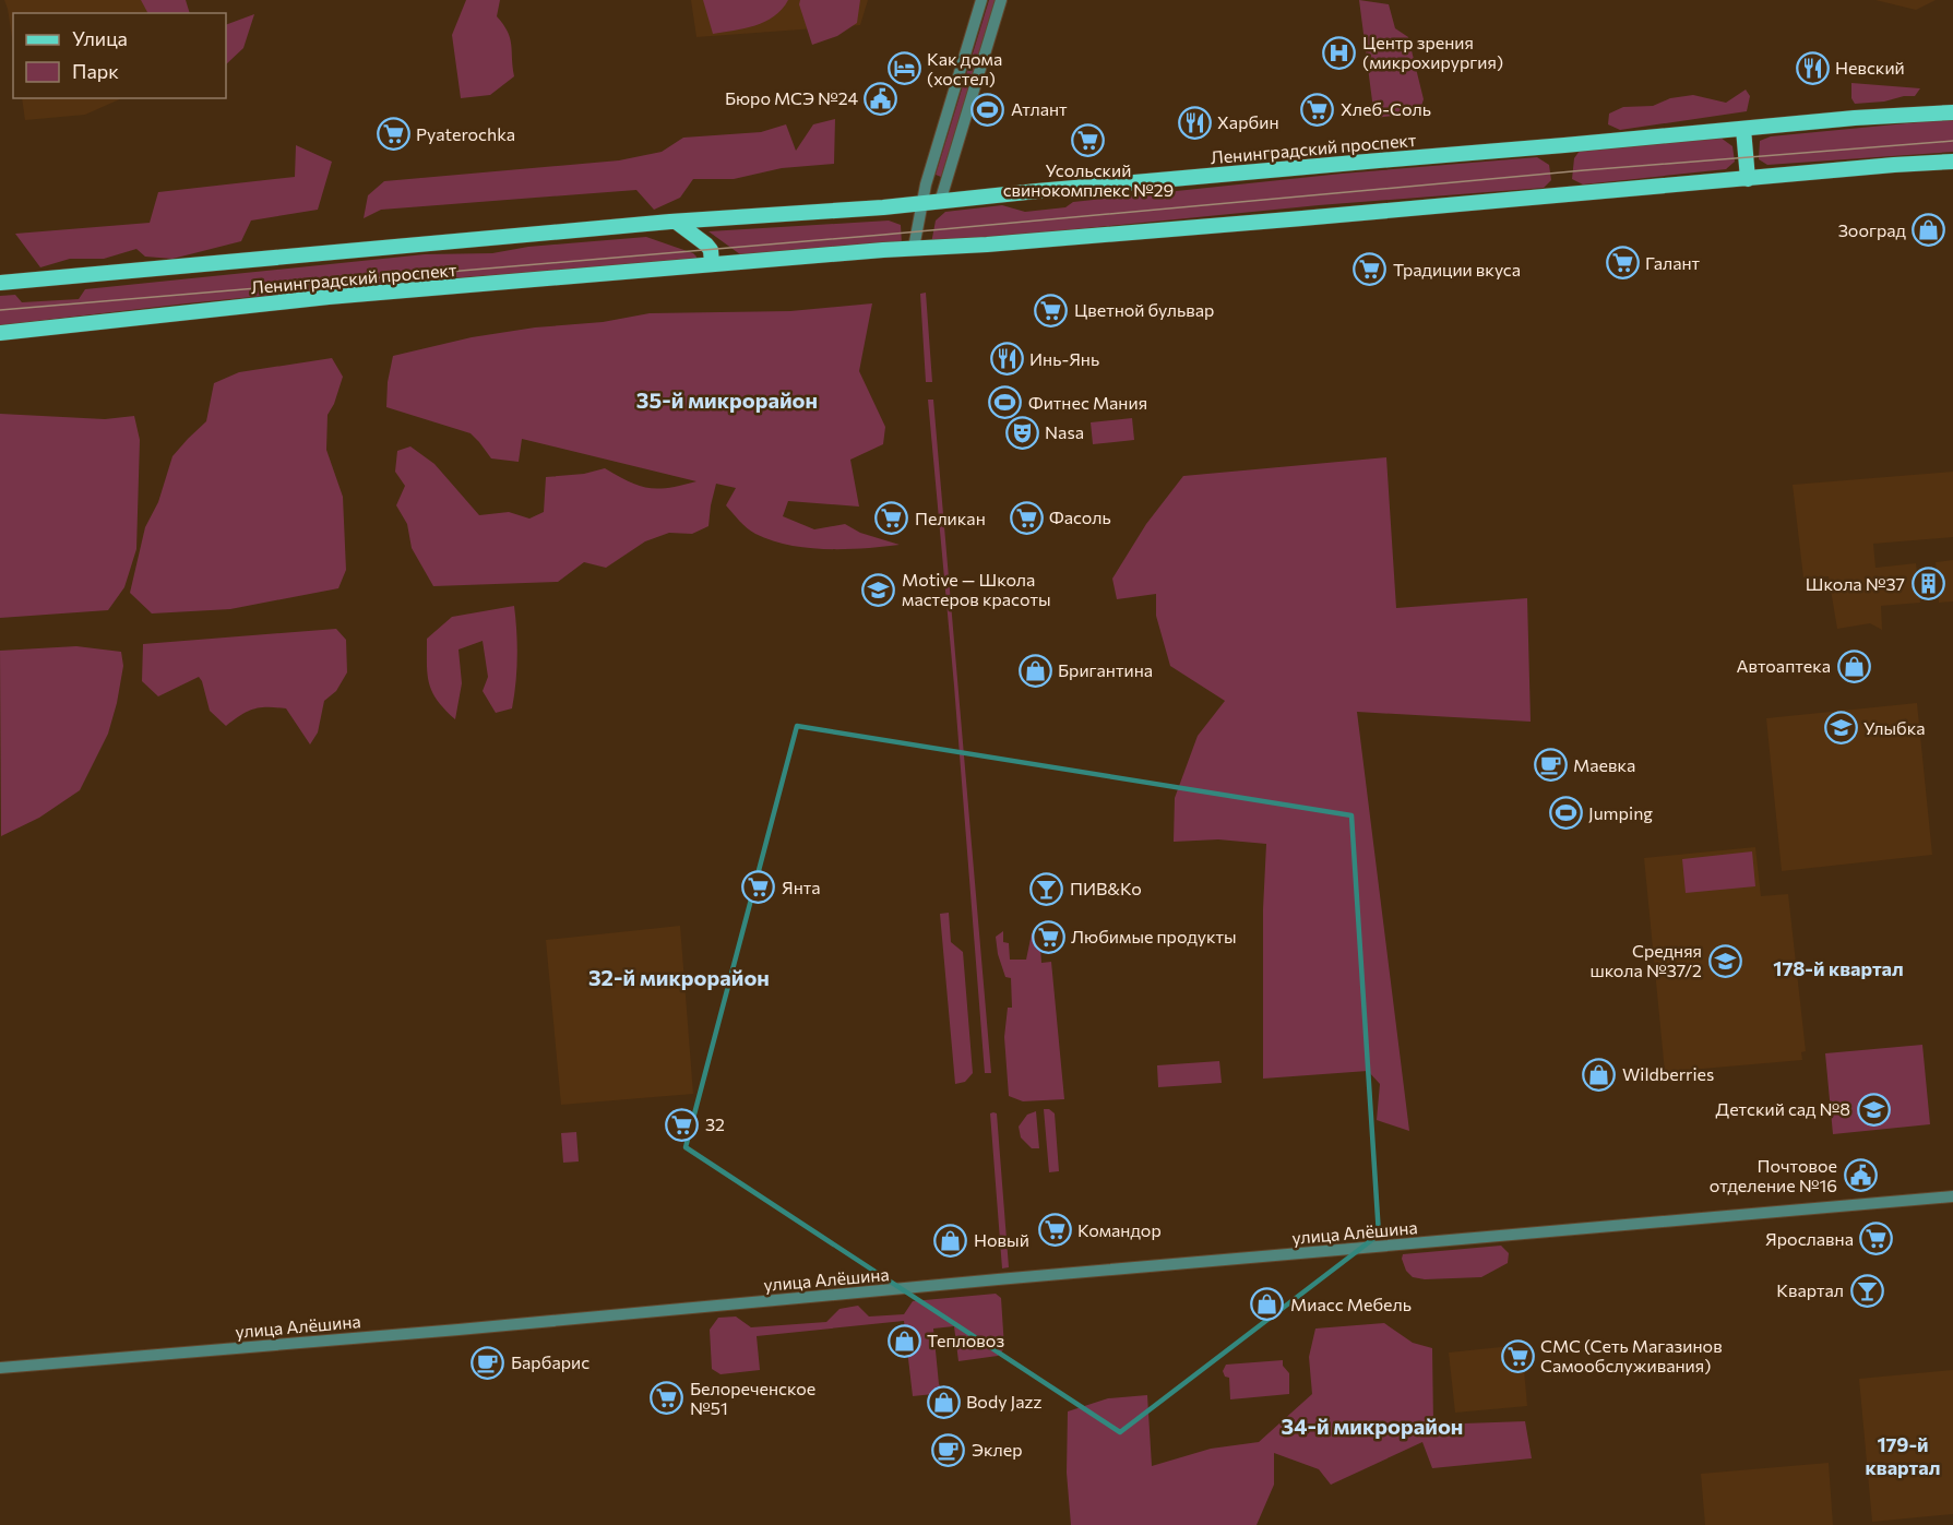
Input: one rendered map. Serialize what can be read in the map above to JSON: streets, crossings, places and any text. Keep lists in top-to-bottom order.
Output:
{
  "streets": {
    "main road": ["Ленинградский проспект"],
    "street": ["улица Алёшина"]
  },
  "districts": [
    "35-й микрорайон",
    "178-й квартал",
    "32-й микрорайон",
    "34-й микрорайон",
    "179-й квартал"
  ],
  "places": {
    "hospital": ["Центр зрения (микрохирургия)"],
    "restaurant": ["Невский", "Харбин", "Инь-Янь"],
    "hotel": ["Как дома (хостел)"],
    "public building": ["Бюро МСЭ №24", "Почтовое отделение №16"],
    "sports": ["Атлант", "Фитнес Мания", "Jumping"],
    "supermarket": [
      "Хлеб-Соль",
      "Pyaterochka",
      "Усольский свинокомплекс №29",
      "Галант",
      "Традиции вкуса",
      "Цветной бульвар",
      "Фасоль",
      "Пеликан",
      "Янта",
      "Любимые продукты",
      "32",
      "Командор",
      "Ярославна",
      "СМС (Сеть Магазинов Самообслуживания)",
      "Белореченское №51"
    ],
    "shop": [
      "Зооград",
      "Автоаптека",
      "Бригантина",
      "Wildberries",
      "Новый",
      "Миасс Мебель",
      "Тепловоз",
      "Body Jazz"
    ],
    "theatre": ["Nasa"],
    "building": ["Школа №37"],
    "school or university": [
      "Motive — Школа мастеров красоты",
      "Улыбка",
      "Средняя школа №37/2",
      "Детский сад №8"
    ],
    "cafe": ["Маевка", "Барбарис", "Эклер"],
    "bar": ["ПИВ&Ko", "Квартал"]
  },
  "legend": ["Улица", "Парк"]
}
